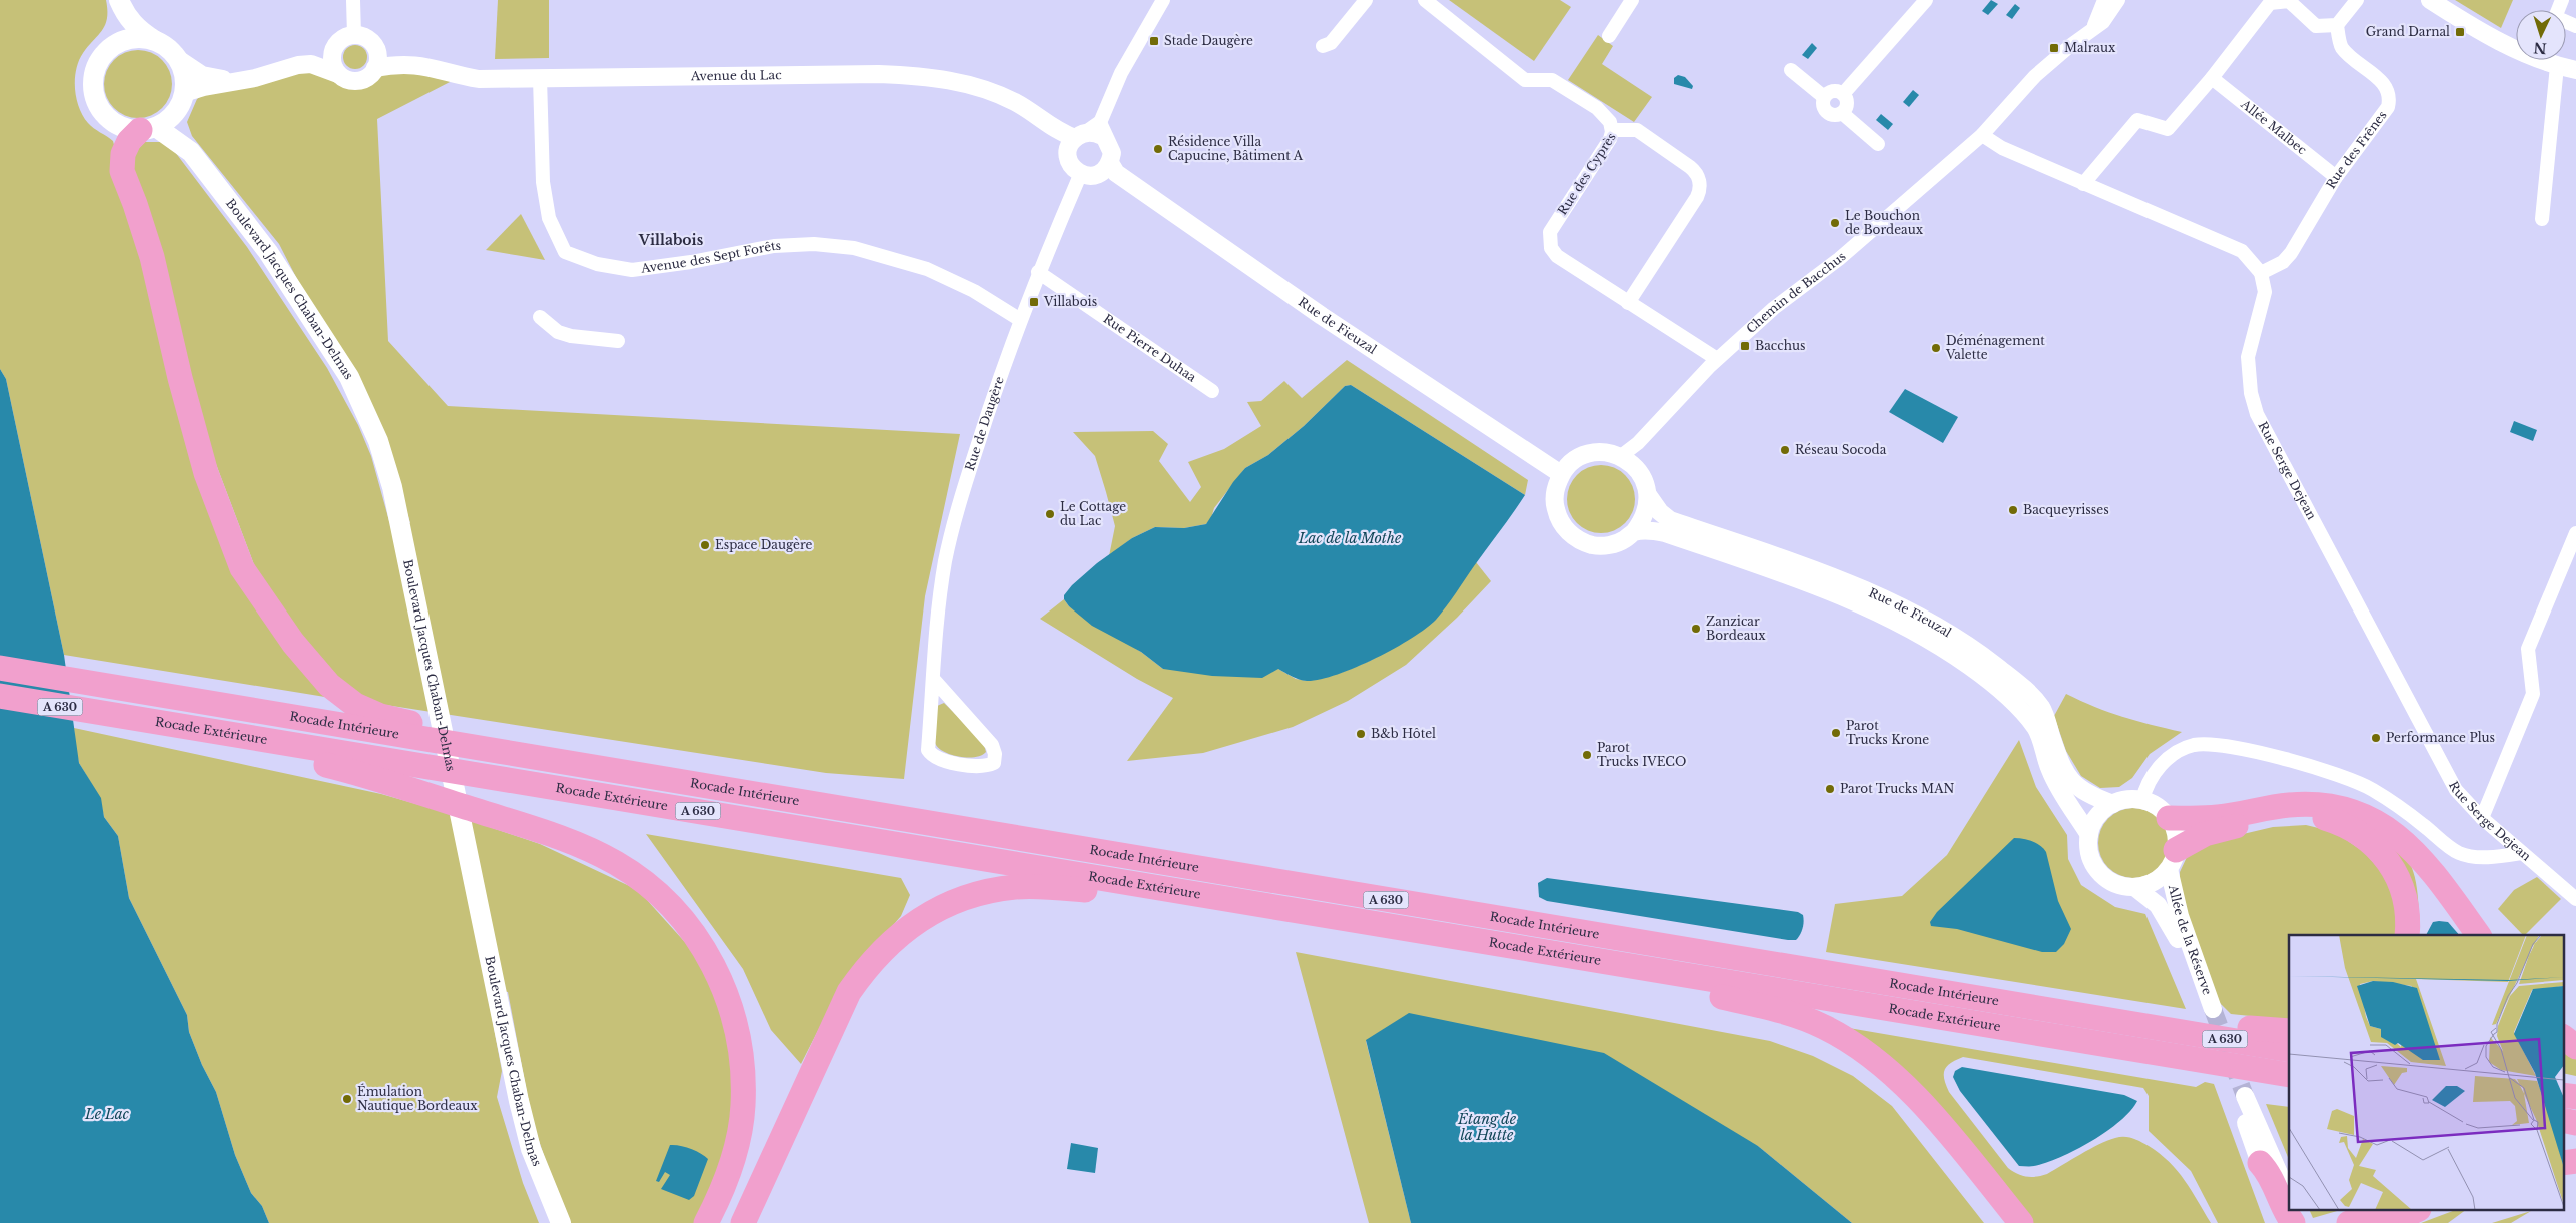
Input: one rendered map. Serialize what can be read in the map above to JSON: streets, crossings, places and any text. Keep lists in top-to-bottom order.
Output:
{
  "streets": {
    "highway": ["A 630", "Rocade Intérieure", "Rocade Extérieure"],
    "main road": ["Boulevard Jacques Chaban-Delmas"],
    "street": [
      "Avenue du Lac",
      "Allée Malbec",
      "Rue des Frênes",
      "Rue des Cyprès",
      "Avenue des Sept Forêts",
      "Chemin de Bacchus",
      "Rue de Fieuzal",
      "Rue Pierre Duhaa",
      "Rue de Daugère",
      "Rue Serge Dejean",
      "Allée de la Réserve"
    ]
  },
  "crossings": [
    ["Avenue du Lac", "Avenue des Sept Forêts"],
    ["Allée Malbec", "Rue des Frênes"],
    ["Rue des Frênes", "Rue Serge Dejean"],
    ["Rue des Cyprès", "Chemin de Bacchus"],
    ["Avenue des Sept Forêts", "Rue de Daugère"],
    ["Chemin de Bacchus", "Rue de Fieuzal"],
    ["Rue de Fieuzal", "Rue de Daugère"],
    ["Rue de Fieuzal", "Allée de la Réserve"],
    ["Rue Pierre Duhaa", "Rue de Daugère"]
  ],
  "districts": ["Villabois"],
  "water": ["Lac de la Mothe", "Le Lac", "Étang de la Hutte"],
  "places": {
    "transit": [
      "Grand Darnal",
      "Stade Daugère",
      "Malraux",
      "Villabois",
      "Bacchus"
    ],
    "other": [
      "Résidence Villa Capucine, Bâtiment A",
      "Le Bouchon de Bordeaux",
      "Déménagement Valette",
      "Réseau Socoda",
      "Bacqueyrisses",
      "Le Cottage du Lac",
      "Espace Daugère",
      "Zanzicar Bordeaux",
      "Parot Trucks Krone",
      "B&b Hôtel",
      "Performance Plus",
      "Parot Trucks IVECO",
      "Parot Trucks MAN",
      "Émulation Nautique Bordeaux"
    ]
  },
  "north": "bottom"
}
